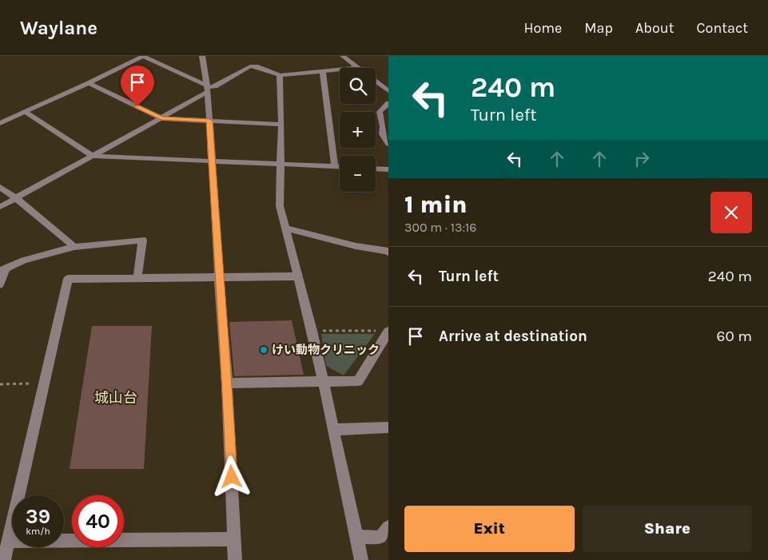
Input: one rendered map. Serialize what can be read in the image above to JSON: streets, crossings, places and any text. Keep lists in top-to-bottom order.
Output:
{
  "districts": ["城山台"],
  "places": ["けい動物クリニック"],
  "page": {
    "header": "Waylane",
    "nav": [
      "Home",
      "Map",
      "About",
      "Contact"
    ],
    "turn": ["240 m", "Turn left"],
    "map_buttons": ["+", "−"],
    "heading": ["1 min", "300 m · 13:16"],
    "list": [
      {
        "name": "Turn left",
        "value": "240 m"
      },
      {
        "name": "Arrive at destination",
        "value": "60 m"
      }
    ],
    "speed": "39 km/h",
    "limit": "40",
    "buttons": ["Exit", "Share"]
  }
}
